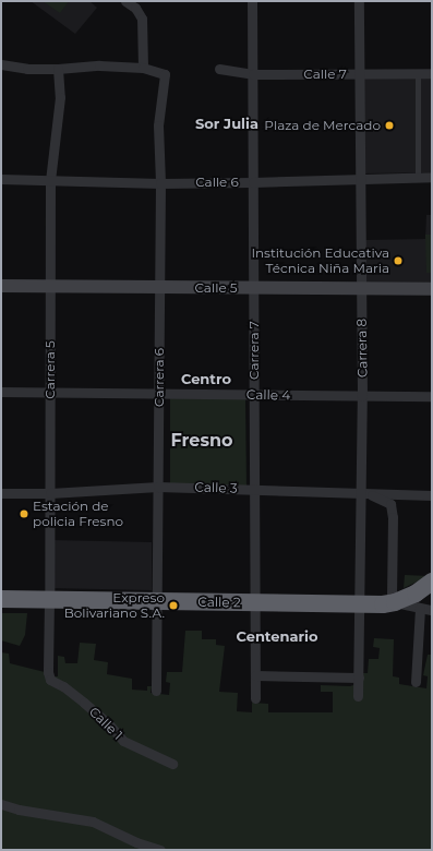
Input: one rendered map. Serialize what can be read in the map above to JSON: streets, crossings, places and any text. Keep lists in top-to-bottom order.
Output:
{
  "streets": {
    "highway": ["Calle 2"],
    "street": [
      "Calle 7",
      "Calle 6",
      "Calle 5",
      "Carrera 8",
      "Carrera 7",
      "Carrera 5",
      "Carrera 6",
      "Calle 4",
      "Calle 3",
      "Calle 1"
    ]
  },
  "crossings": [
    ["Calle 7", "Carrera 8"],
    ["Calle 7", "Carrera 7"],
    ["Calle 6", "Carrera 8"],
    ["Calle 6", "Carrera 7"],
    ["Calle 6", "Carrera 5"],
    ["Calle 6", "Carrera 6"],
    ["Calle 5", "Carrera 8"],
    ["Calle 5", "Carrera 7"],
    ["Calle 5", "Carrera 5"],
    ["Calle 5", "Carrera 6"],
    ["Carrera 8", "Calle 4"],
    ["Carrera 8", "Calle 3"],
    ["Carrera 8", "Calle 2"],
    ["Carrera 7", "Calle 4"],
    ["Carrera 7", "Calle 3"],
    ["Carrera 7", "Calle 2"],
    ["Carrera 5", "Calle 4"],
    ["Carrera 5", "Calle 3"],
    ["Carrera 5", "Calle 2"],
    ["Carrera 5", "Calle 1"],
    ["Carrera 6", "Calle 4"],
    ["Carrera 6", "Calle 3"],
    ["Carrera 6", "Calle 2"]
  ],
  "districts": [
    "Sor Julia",
    "Centro",
    "Fresno",
    "Centenario"
  ],
  "places": [
    "Plaza de Mercado",
    "Institución Educativa Técnica Niña Maria",
    "Estación de policia Fresno",
    "Expreso Bolivariano S.A."
  ]
}
